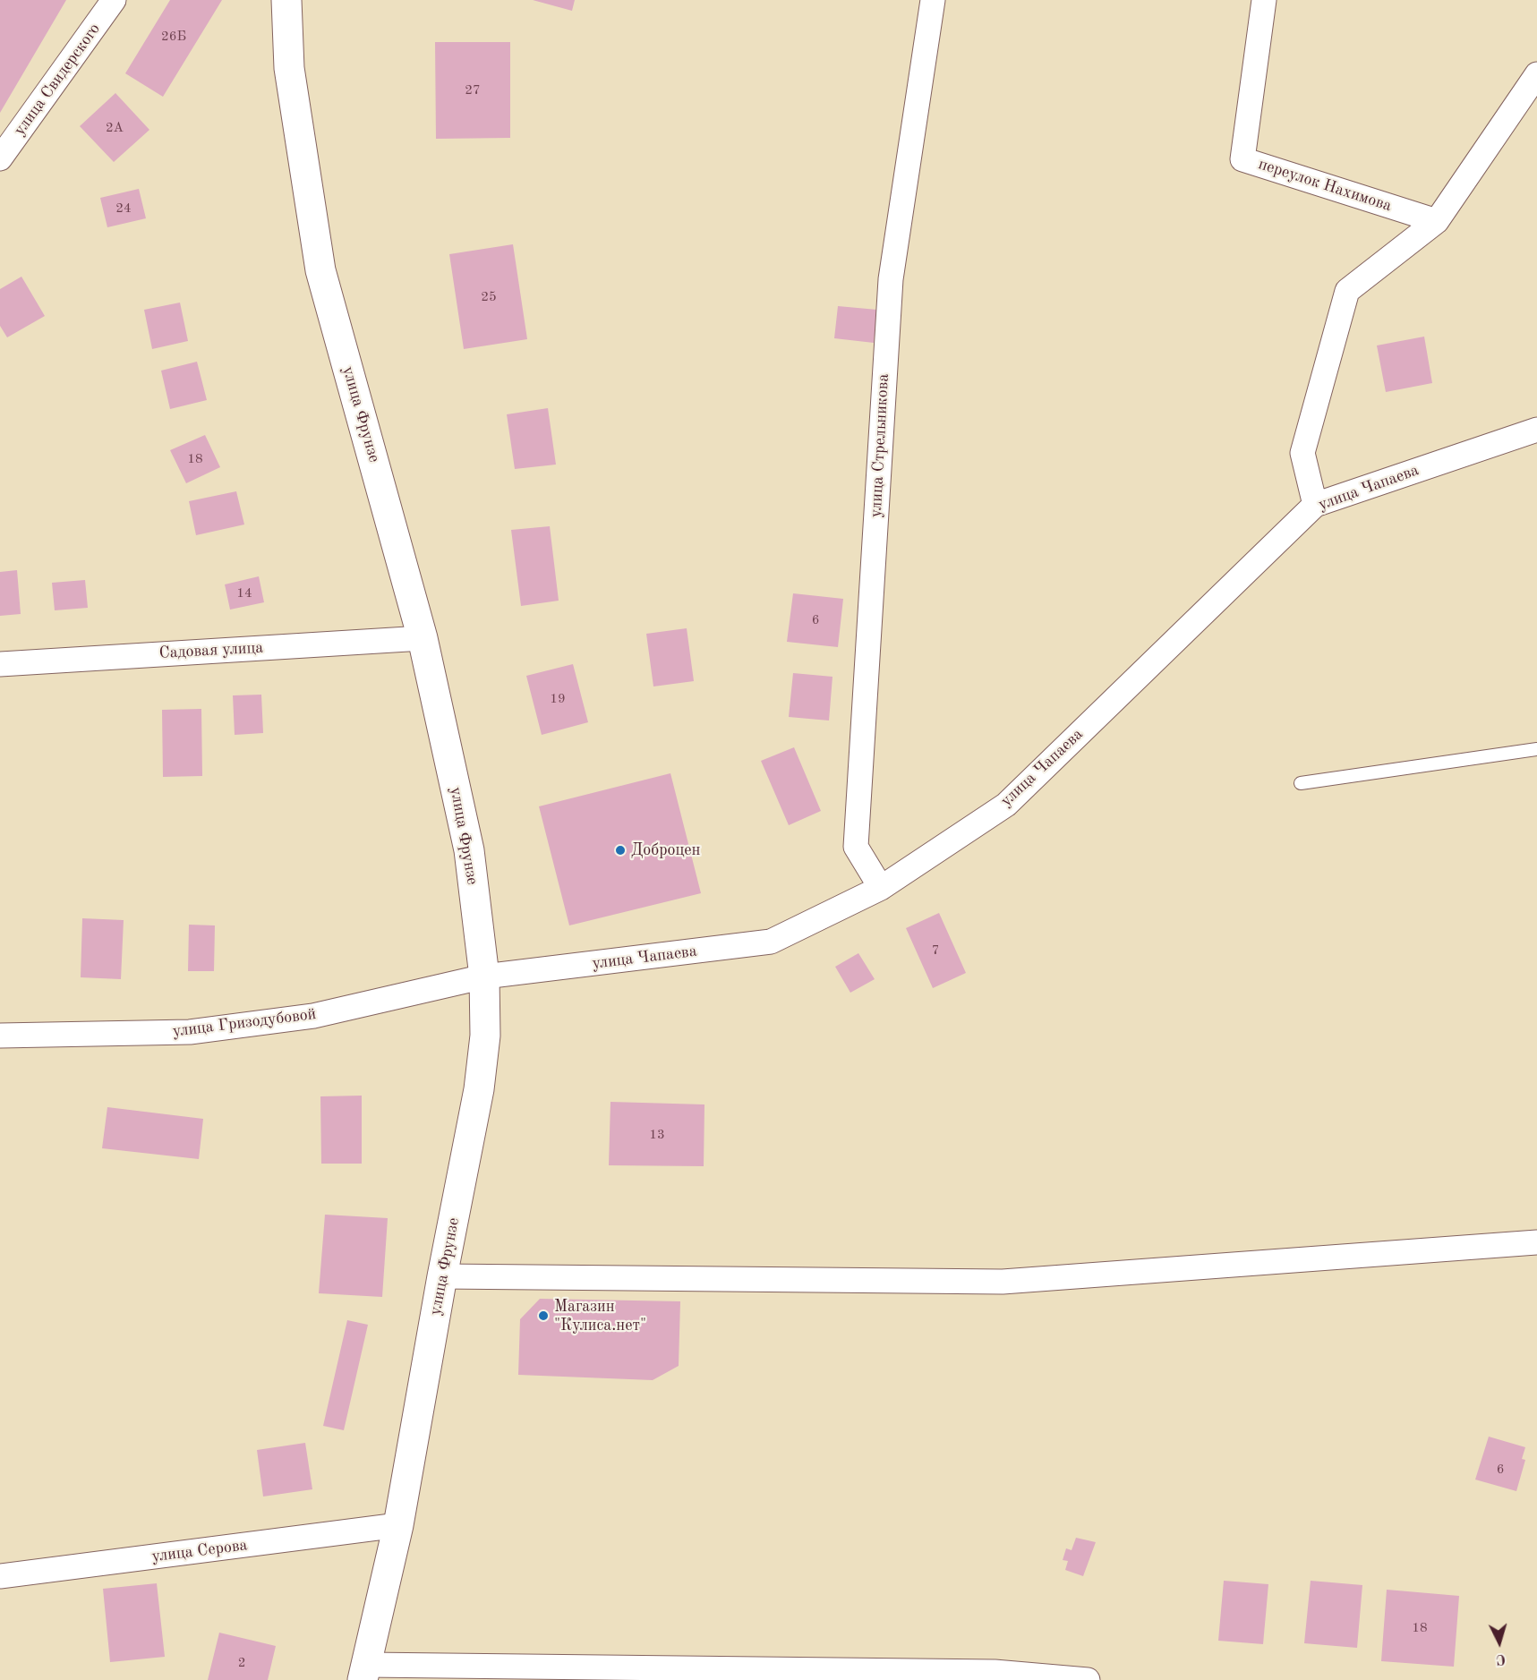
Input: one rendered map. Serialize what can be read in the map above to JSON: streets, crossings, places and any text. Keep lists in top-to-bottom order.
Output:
{
  "streets": {
    "main road": ["улица Фрунзе"],
    "street": [
      "улица Свидерского",
      "переулок Нахимова",
      "улица Стрельникова",
      "улица Чапаева",
      "Садовая улица",
      "улица Гризодубовой",
      "улица Серова"
    ]
  },
  "crossings": [
    ["улица Фрунзе", "улица Чапаева"],
    ["улица Фрунзе", "Садовая улица"],
    ["улица Фрунзе", "улица Гризодубовой"],
    ["улица Фрунзе", "улица Серова"],
    ["улица Стрельникова", "улица Чапаева"],
    ["улица Чапаева", "улица Гризодубовой"]
  ],
  "places": ["Доброцен", "Магазин \"Кулиса.нет\""],
  "house_numbers": [
    "26Б",
    "27",
    "2А",
    "24",
    "25",
    "18",
    "14",
    "6",
    "19",
    "7",
    "13",
    "6",
    "18",
    "2"
  ],
  "north": "bottom"
}
